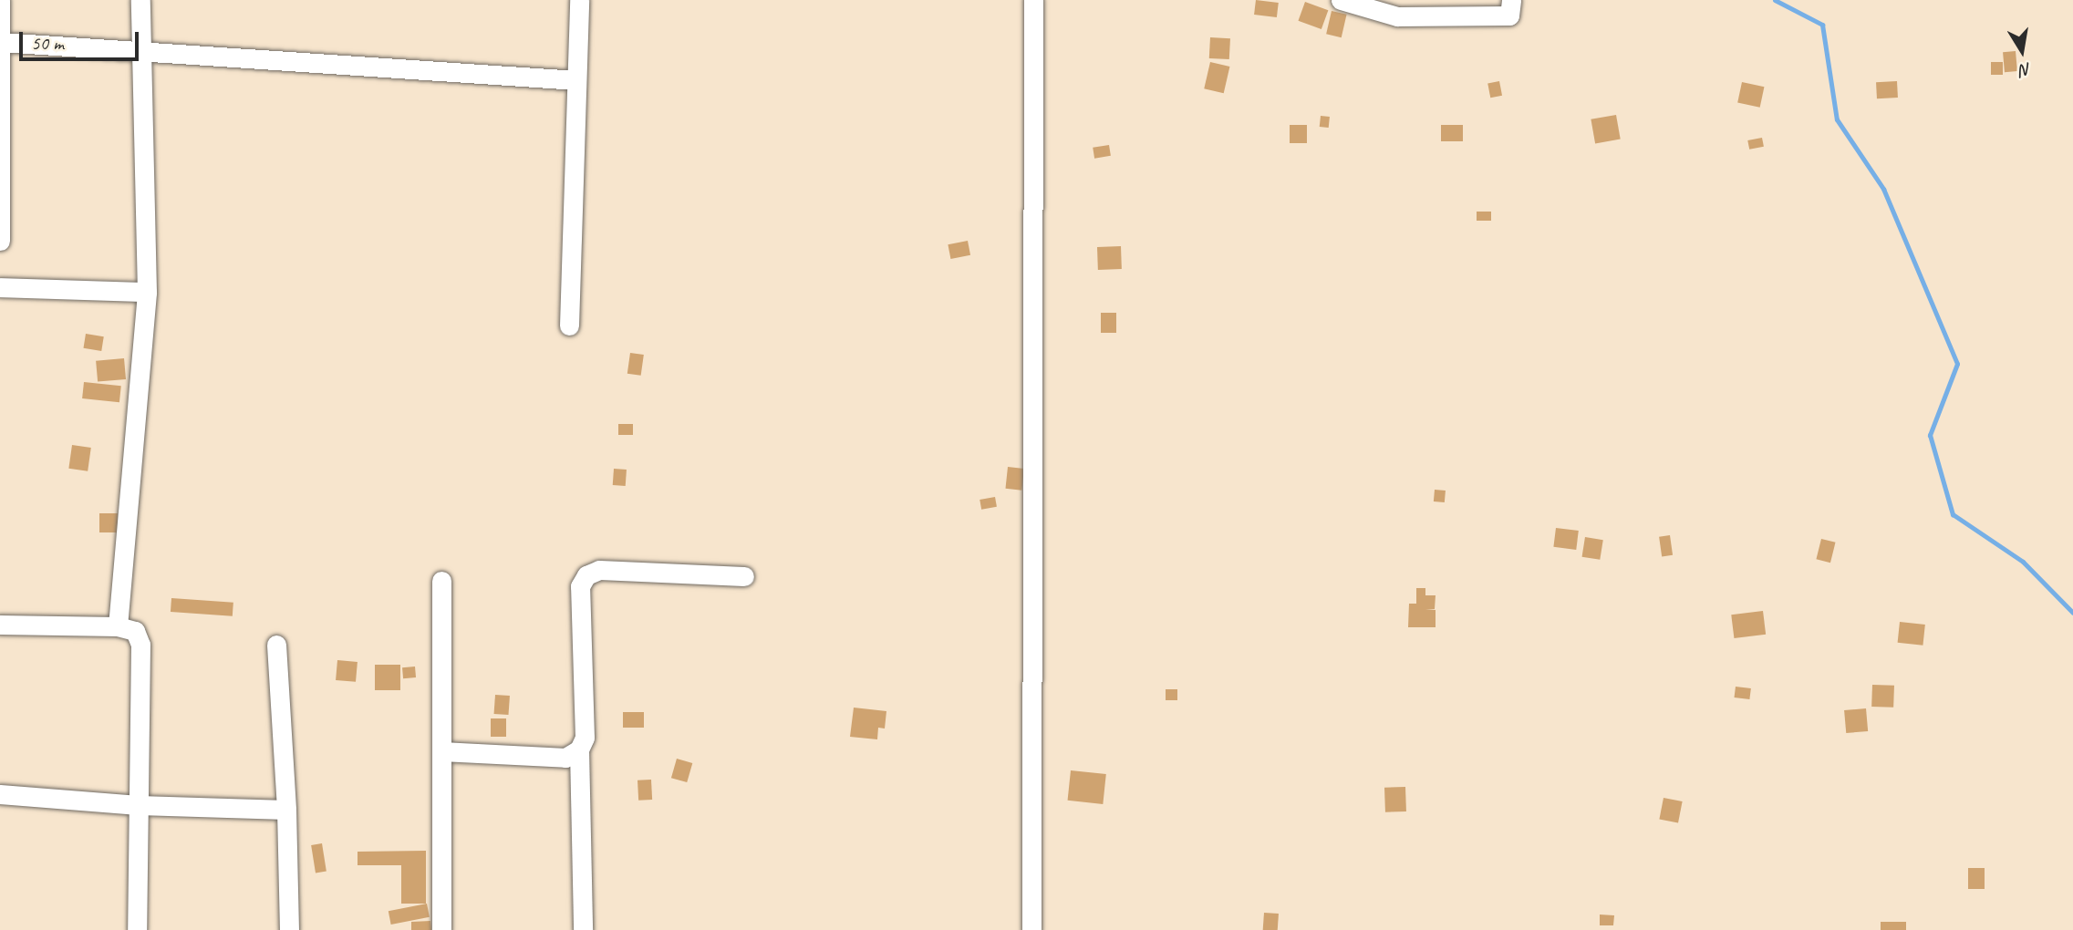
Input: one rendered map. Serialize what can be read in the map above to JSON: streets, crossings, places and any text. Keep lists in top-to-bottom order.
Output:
{
  "scale_bar": "50 m",
  "north": "bottom"
}
